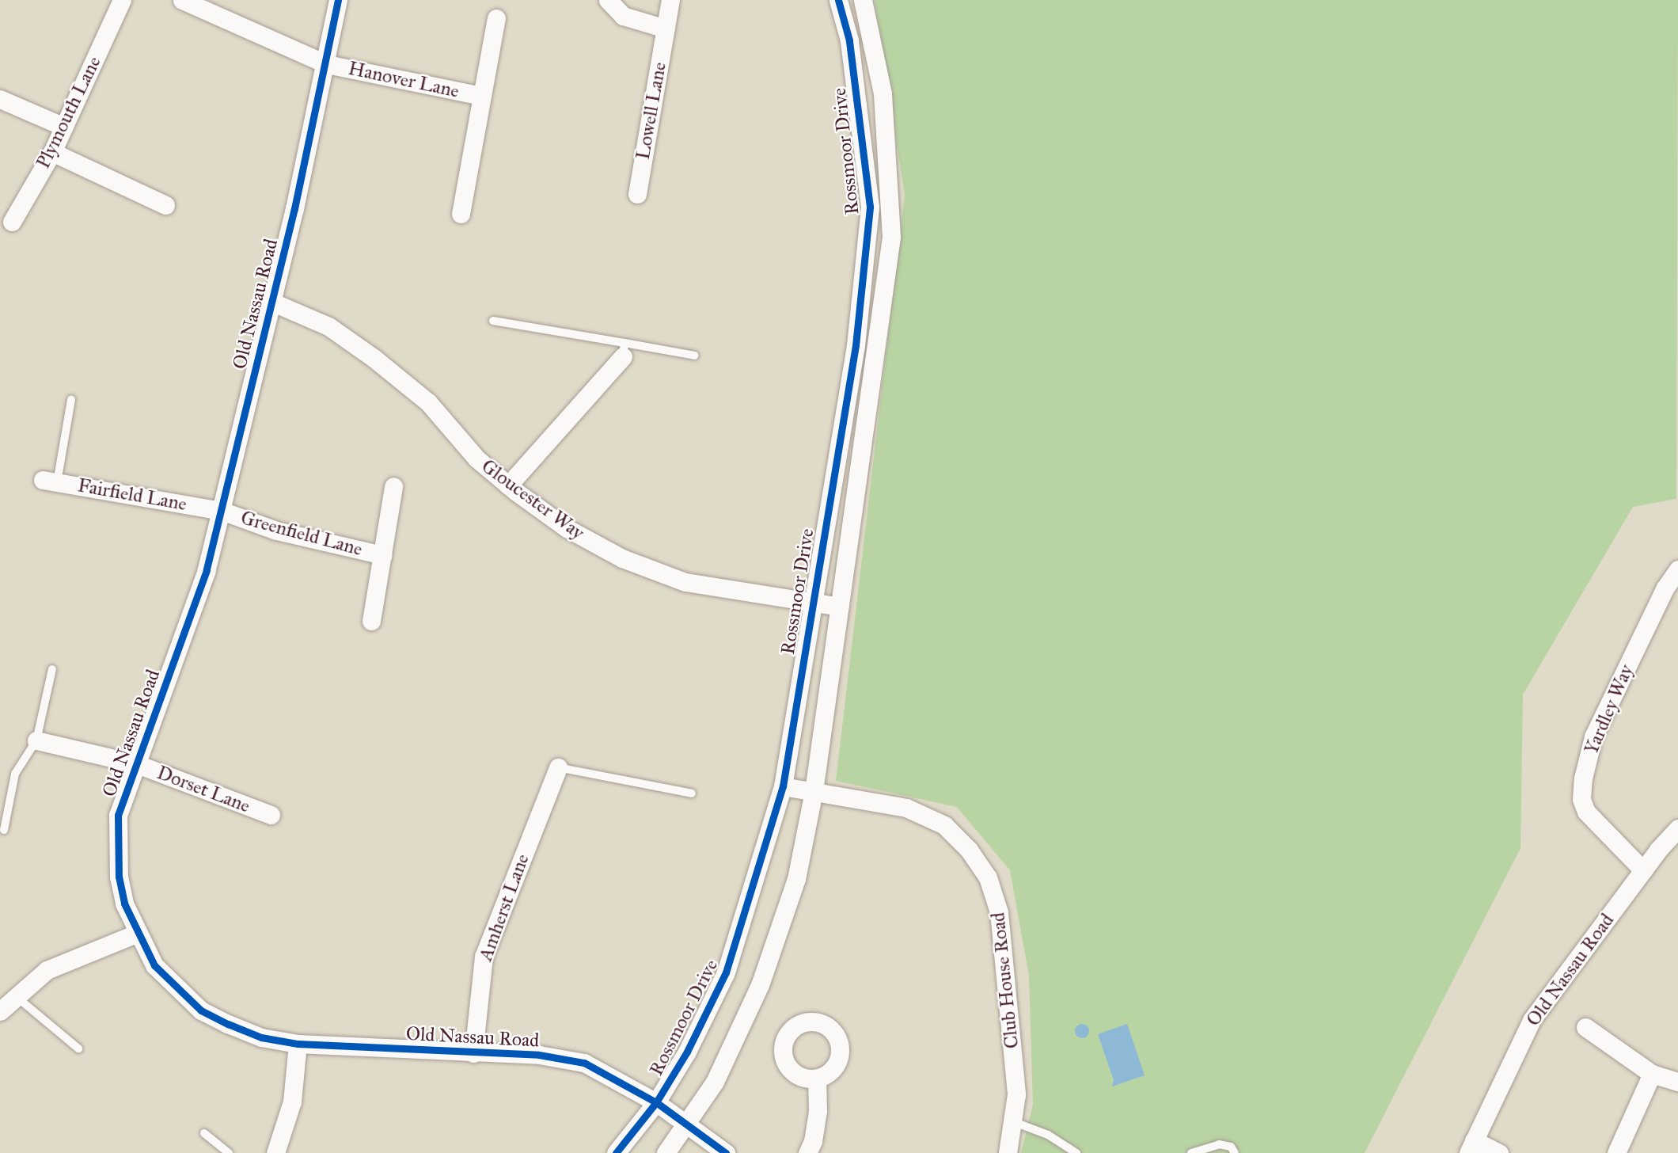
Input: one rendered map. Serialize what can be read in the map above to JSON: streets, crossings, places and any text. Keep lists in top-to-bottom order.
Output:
{
  "streets": {
    "street": [
      "Hanover Lane",
      "Lowell Lane",
      "Plymouth Lane",
      "Rossmoor Drive",
      "Old Nassau Road",
      "Fairfield Lane",
      "Gloucester Way",
      "Greenfield Lane",
      "Yardley Way",
      "Dorset Lane",
      "Amherst Lane",
      "Club House Road"
    ]
  },
  "crossings": [
    ["Hanover Lane", "Old Nassau Road"],
    ["Rossmoor Drive", "Old Nassau Road"],
    ["Rossmoor Drive", "Gloucester Way"],
    ["Rossmoor Drive", "Club House Road"],
    ["Old Nassau Road", "Fairfield Lane"],
    ["Old Nassau Road", "Gloucester Way"],
    ["Old Nassau Road", "Greenfield Lane"],
    ["Old Nassau Road", "Yardley Way"],
    ["Old Nassau Road", "Dorset Lane"],
    ["Old Nassau Road", "Amherst Lane"],
    ["Fairfield Lane", "Greenfield Lane"]
  ]
}
